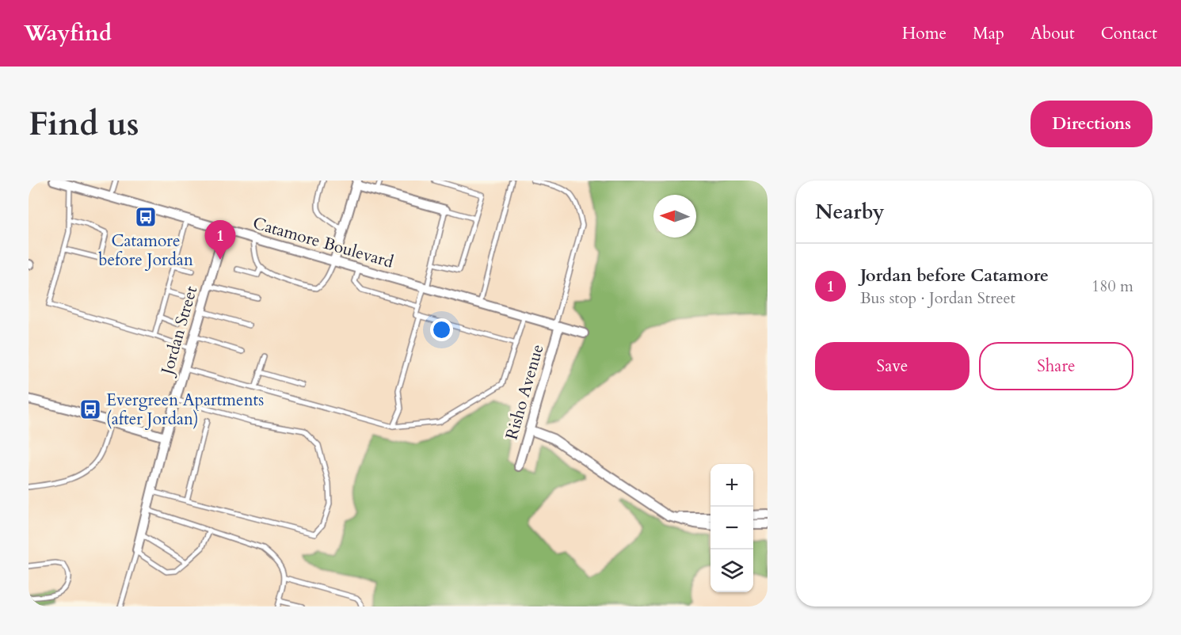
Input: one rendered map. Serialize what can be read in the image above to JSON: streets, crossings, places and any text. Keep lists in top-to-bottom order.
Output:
{
  "streets": {
    "street": ["Catamore Boulevard", "Jordan Street", "Risho Avenue"]
  },
  "crossings": [
    ["Catamore Boulevard", "Jordan Street"],
    ["Catamore Boulevard", "Risho Avenue"]
  ],
  "places": {
    "bus stop": ["Catamore before Jordan", "Evergreen Apartments (after Jordan)"]
  },
  "north": "left",
  "page": {
    "header": "Wayfind",
    "nav": [
      "Home",
      "Map",
      "About",
      "Contact"
    ],
    "buttons": [
      "Directions",
      ["Save", "Share"]
    ],
    "title": "Find us",
    "heading": "Nearby",
    "pins": "1",
    "list": [
      {
        "mark": "1",
        "name": "Jordan before Catamore",
        "note": "Bus stop · Jordan Street",
        "value": "180 m"
      }
    ],
    "map_buttons": ["+", "−"]
  }
}
